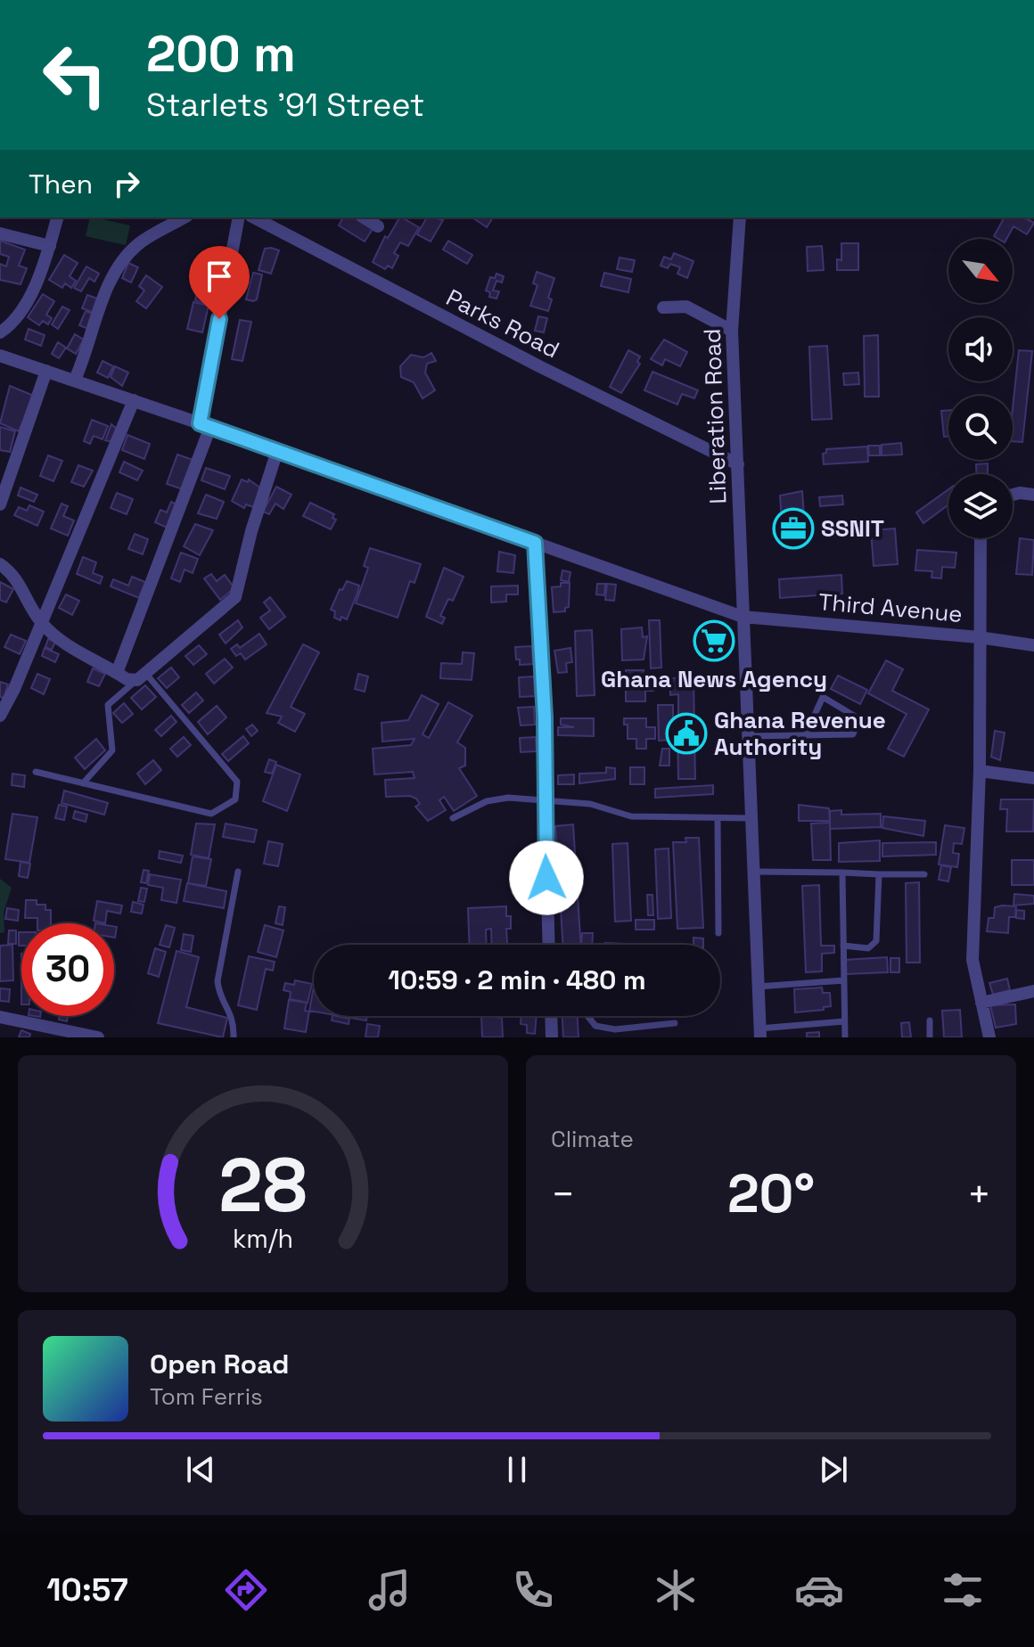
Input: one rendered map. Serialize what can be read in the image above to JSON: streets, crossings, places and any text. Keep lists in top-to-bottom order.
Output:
{
  "streets": {
    "street": ["Parks Road", "Liberation Road", "Third Avenue"]
  },
  "crossings": [
    ["Parks Road", "Liberation Road"],
    ["Liberation Road", "Third Avenue"]
  ],
  "places": {
    "office": ["SSNIT"],
    "supermarket": ["Ghana News Agency"],
    "public building": ["Ghana Revenue Authority"]
  },
  "north": "bottom right",
  "page": {
    "turn": ["200 m", "Starlets '91 Street"],
    "then": "Then",
    "limit": "30",
    "trip": "10:59 · 2 min · 480 m",
    "tile": "Climate",
    "heat": ["−", "20°", "+"],
    "song": ["Open Road", "Tom Ferris"],
    "tabs": "10:57",
    "gauge": ["28", "km/h"]
  }
}
